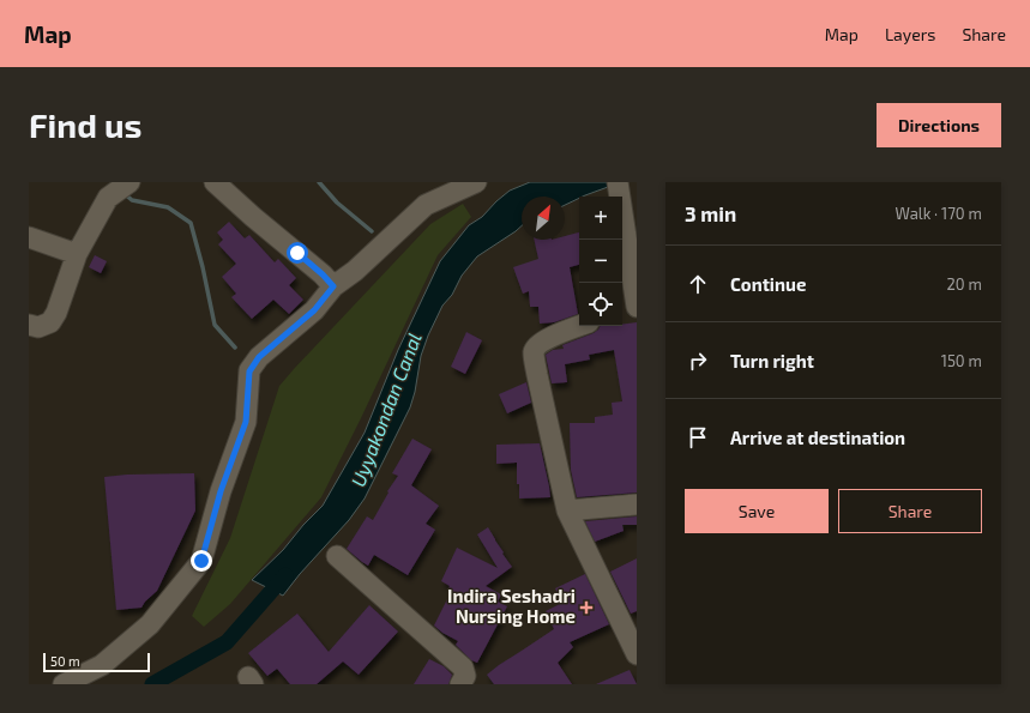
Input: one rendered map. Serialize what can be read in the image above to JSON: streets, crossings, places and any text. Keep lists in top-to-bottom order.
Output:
{
  "water": ["Uyyakondan Canal"],
  "places": {
    "health": ["Indira Seshadri Nursing Home"]
  },
  "scale_bar": "50 m",
  "north": "top right",
  "page": {
    "header": "Map",
    "nav": ["Map", "Layers", "Share"],
    "buttons": [
      "Directions",
      ["Save", "Share"]
    ],
    "title": "Find us",
    "heading": ["3 min", "Walk · 170 m"],
    "map_buttons": ["+", "−"],
    "list": [
      ["Continue", "20 m"],
      ["Turn right", "150 m"],
      "Arrive at destination"
    ],
    "scale": "50 m"
  }
}
